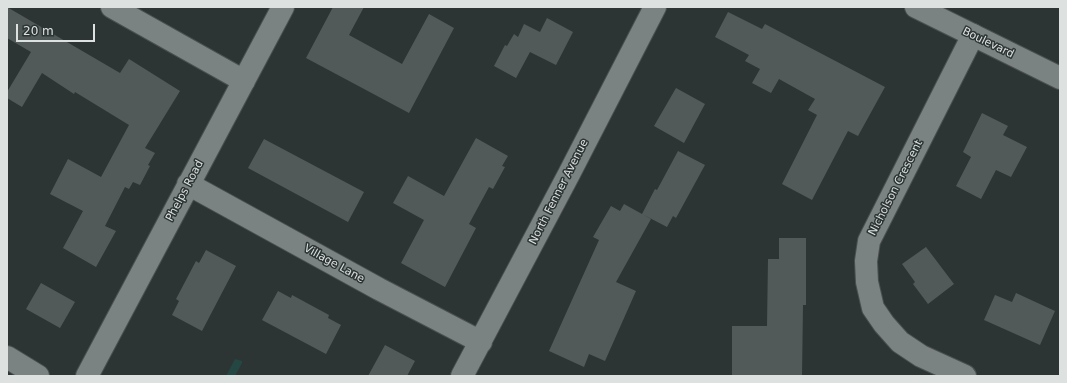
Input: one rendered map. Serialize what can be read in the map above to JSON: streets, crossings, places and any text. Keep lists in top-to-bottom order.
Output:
{
  "streets": {
    "street": [
      "Boulevard",
      "Nicholson Crescent",
      "Phelps Road",
      "North Fenner Avenue",
      "Village Lane"
    ]
  },
  "crossings": [
    ["Boulevard", "Nicholson Crescent"],
    ["Phelps Road", "Village Lane"],
    ["North Fenner Avenue", "Village Lane"]
  ],
  "scale_bar": "20 m"
}
